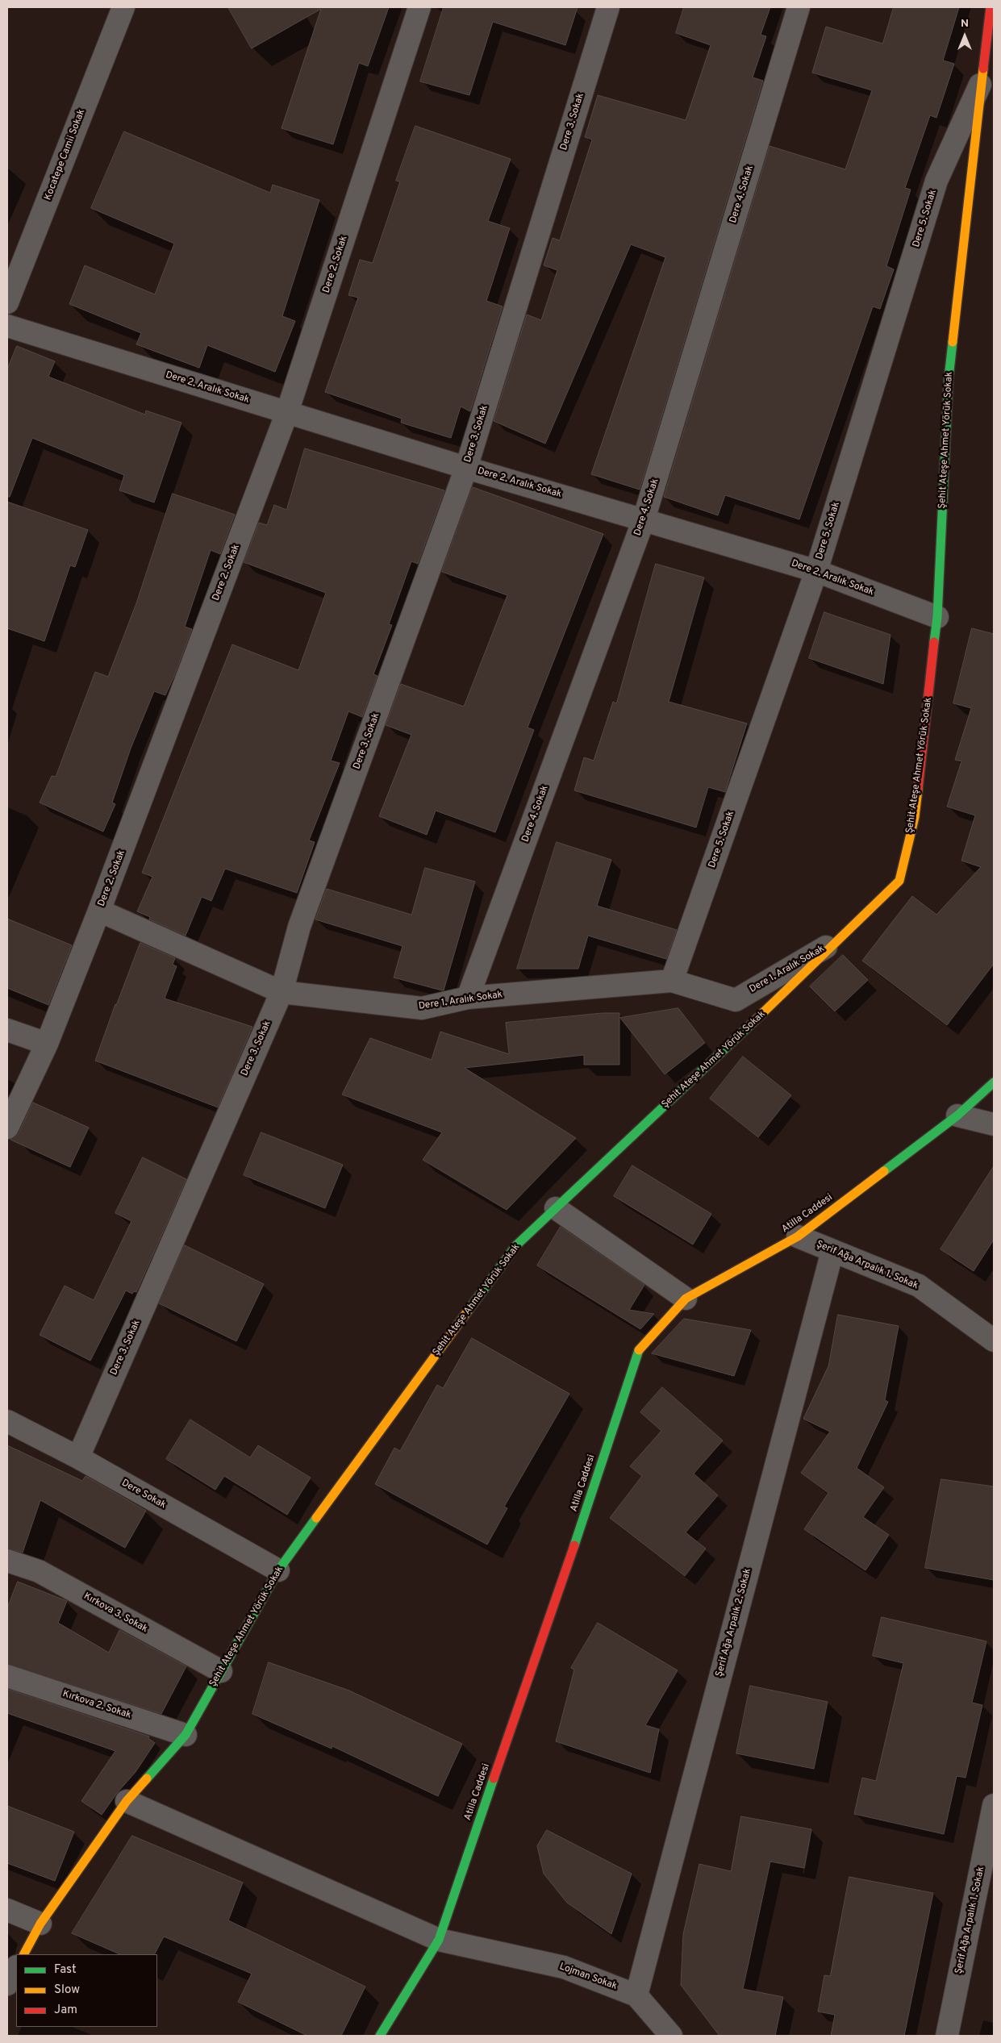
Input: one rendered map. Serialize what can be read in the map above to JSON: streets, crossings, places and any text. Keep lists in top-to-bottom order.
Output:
{
  "streets": {
    "street": [
      "Dere 3. Sokak",
      "Kocatepe Camii Sokak",
      "Dere 4. Sokak",
      "Dere 5. Sokak",
      "Dere 2. Sokak",
      "Dere 2. Aralık Sokak",
      "Şehit Ateşe Ahmet Yörük Sokak",
      "Dere 1. Aralık Sokak",
      "Atilla Caddesi",
      "Şerif Ağa Arpalık 1. Sokak",
      "Dere Sokak",
      "Kırkova 3. Sokak",
      "Şerif Ağa Arpalık 2. Sokak",
      "Kırkova 2. Sokak",
      "Lojman Sokak"
    ]
  },
  "crossings": [
    ["Dere 3. Sokak", "Dere 2. Aralık Sokak"],
    ["Dere 3. Sokak", "Dere 1. Aralık Sokak"],
    ["Dere 3. Sokak", "Dere Sokak"],
    ["Dere 4. Sokak", "Dere 2. Aralık Sokak"],
    ["Dere 4. Sokak", "Dere 1. Aralık Sokak"],
    ["Dere 5. Sokak", "Dere 2. Aralık Sokak"],
    ["Dere 5. Sokak", "Şehit Ateşe Ahmet Yörük Sokak"],
    ["Dere 5. Sokak", "Dere 1. Aralık Sokak"],
    ["Dere 2. Sokak", "Dere 2. Aralık Sokak"],
    ["Dere 2. Sokak", "Dere 1. Aralık Sokak"],
    ["Dere 2. Aralık Sokak", "Şehit Ateşe Ahmet Yörük Sokak"],
    ["Şehit Ateşe Ahmet Yörük Sokak", "Dere 1. Aralık Sokak"],
    ["Şehit Ateşe Ahmet Yörük Sokak", "Dere Sokak"],
    ["Şehit Ateşe Ahmet Yörük Sokak", "Kırkova 3. Sokak"],
    ["Şehit Ateşe Ahmet Yörük Sokak", "Kırkova 2. Sokak"],
    ["Şehit Ateşe Ahmet Yörük Sokak", "Lojman Sokak"],
    ["Atilla Caddesi", "Şerif Ağa Arpalık 1. Sokak"],
    ["Atilla Caddesi", "Lojman Sokak"],
    ["Şerif Ağa Arpalık 1. Sokak", "Şerif Ağa Arpalık 2. Sokak"],
    ["Şerif Ağa Arpalık 2. Sokak", "Lojman Sokak"]
  ],
  "legend": ["Fast", "Slow", "Jam"],
  "north": "top"
}
